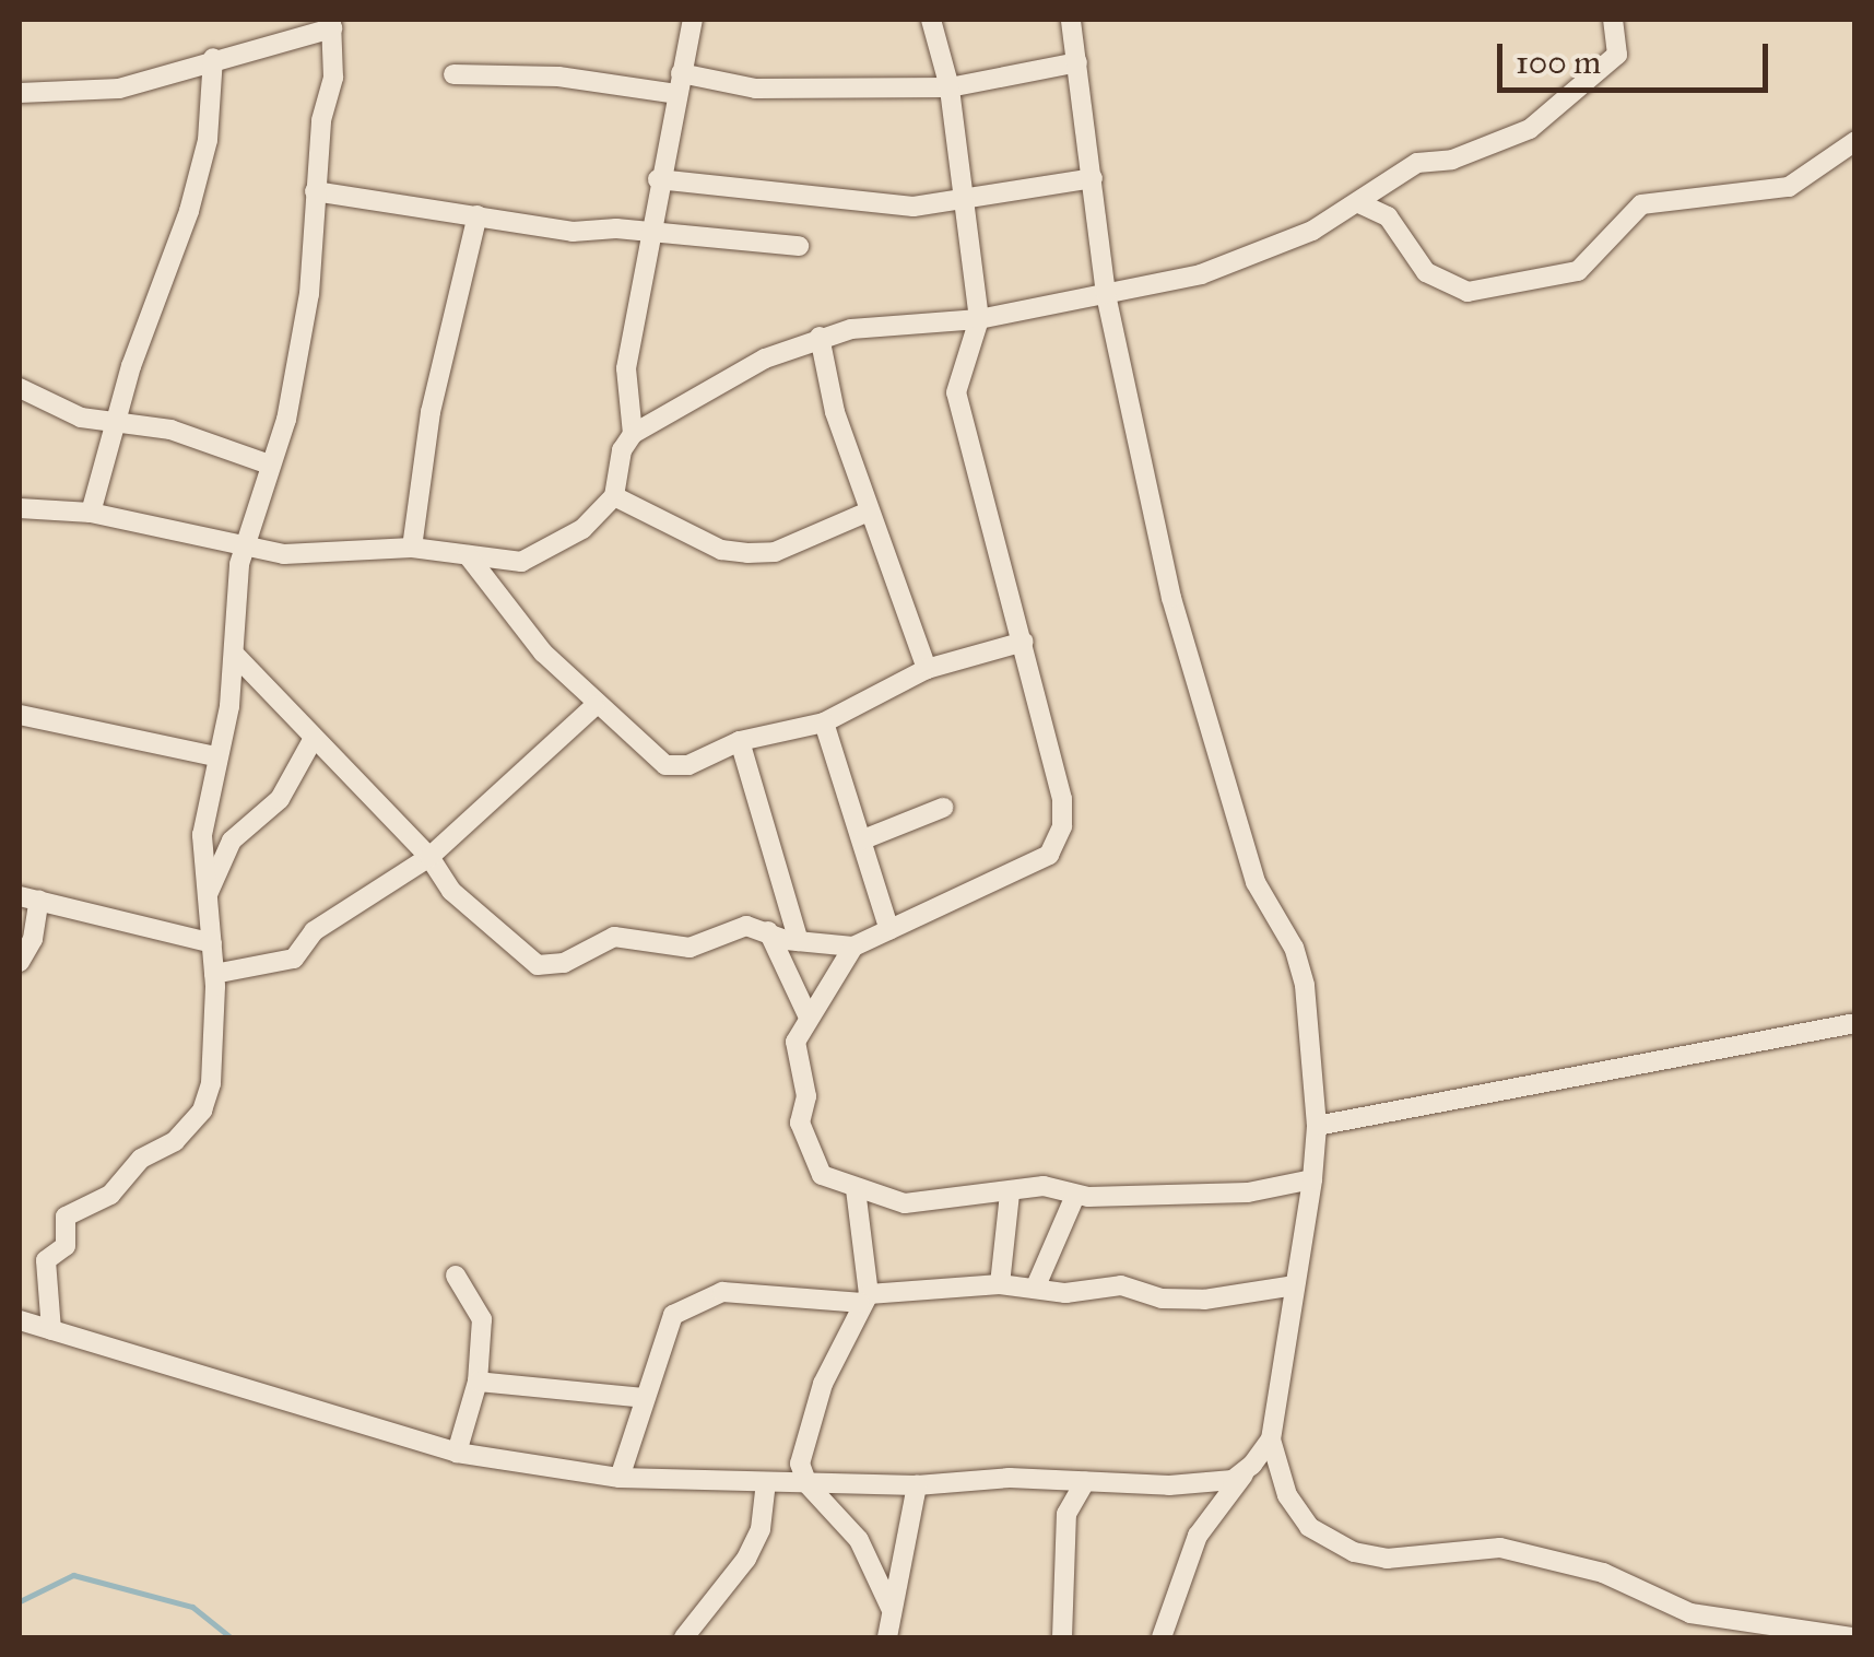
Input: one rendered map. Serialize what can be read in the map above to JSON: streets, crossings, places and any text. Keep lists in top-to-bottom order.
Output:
{
  "scale_bar": "100 m"
}
